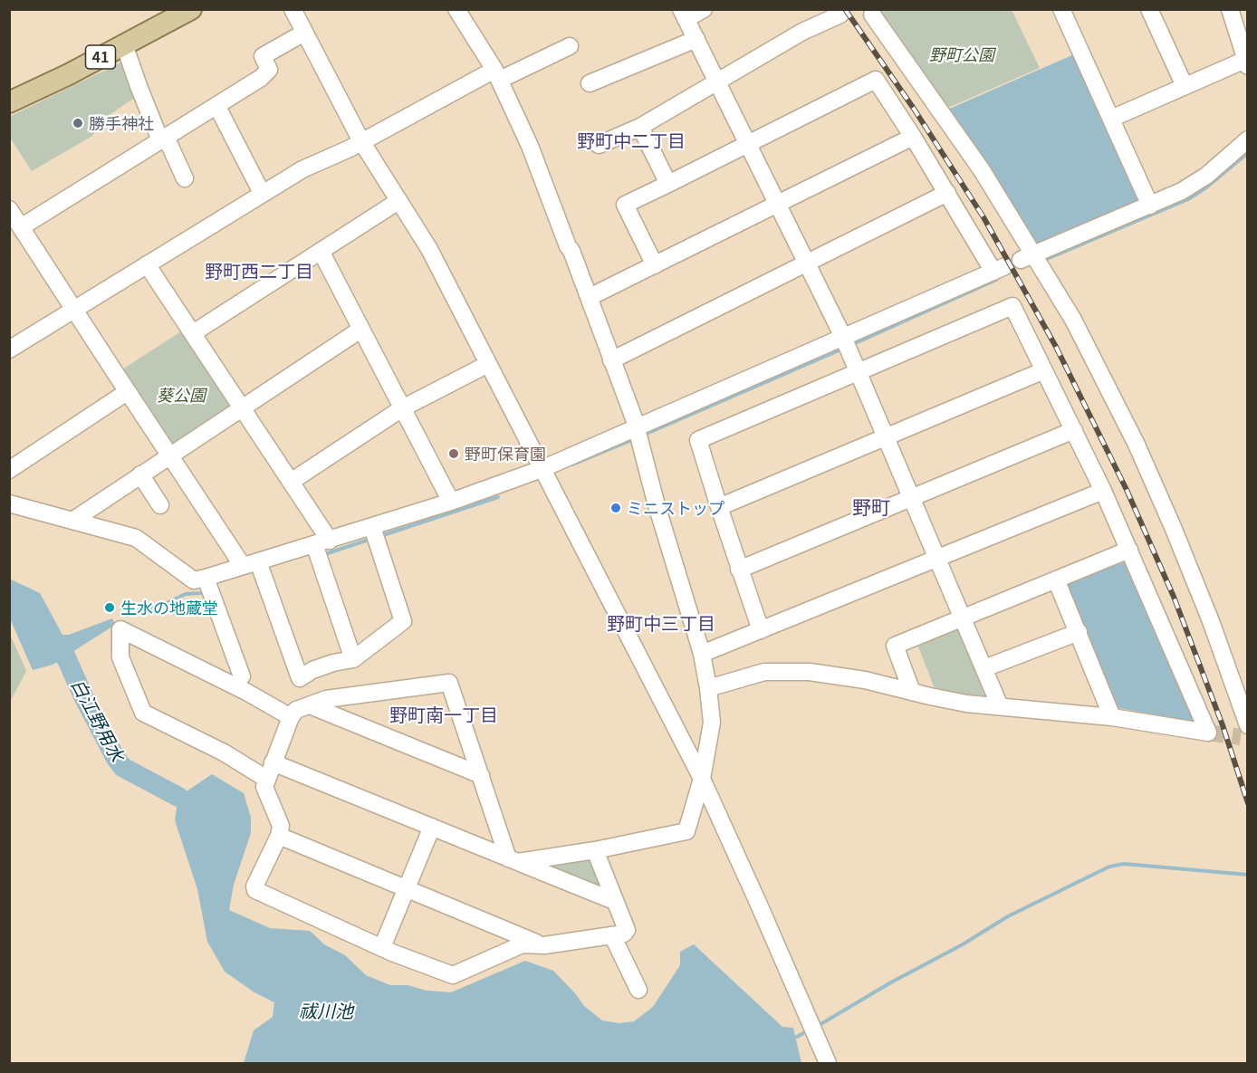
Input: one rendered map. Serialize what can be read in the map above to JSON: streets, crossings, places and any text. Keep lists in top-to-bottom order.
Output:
{
  "streets": {
    "main road": ["41"]
  },
  "districts": [
    "野町中二丁目",
    "野町西二丁目",
    "野町",
    "野町中三丁目",
    "野町南一丁目"
  ],
  "water": ["白江野用水", "祓川池"],
  "parks": ["野町公園", "葵公園"],
  "places": [
    "勝手神社",
    "野町保育園",
    "ミニストップ",
    "生水の地蔵堂"
  ]
}
